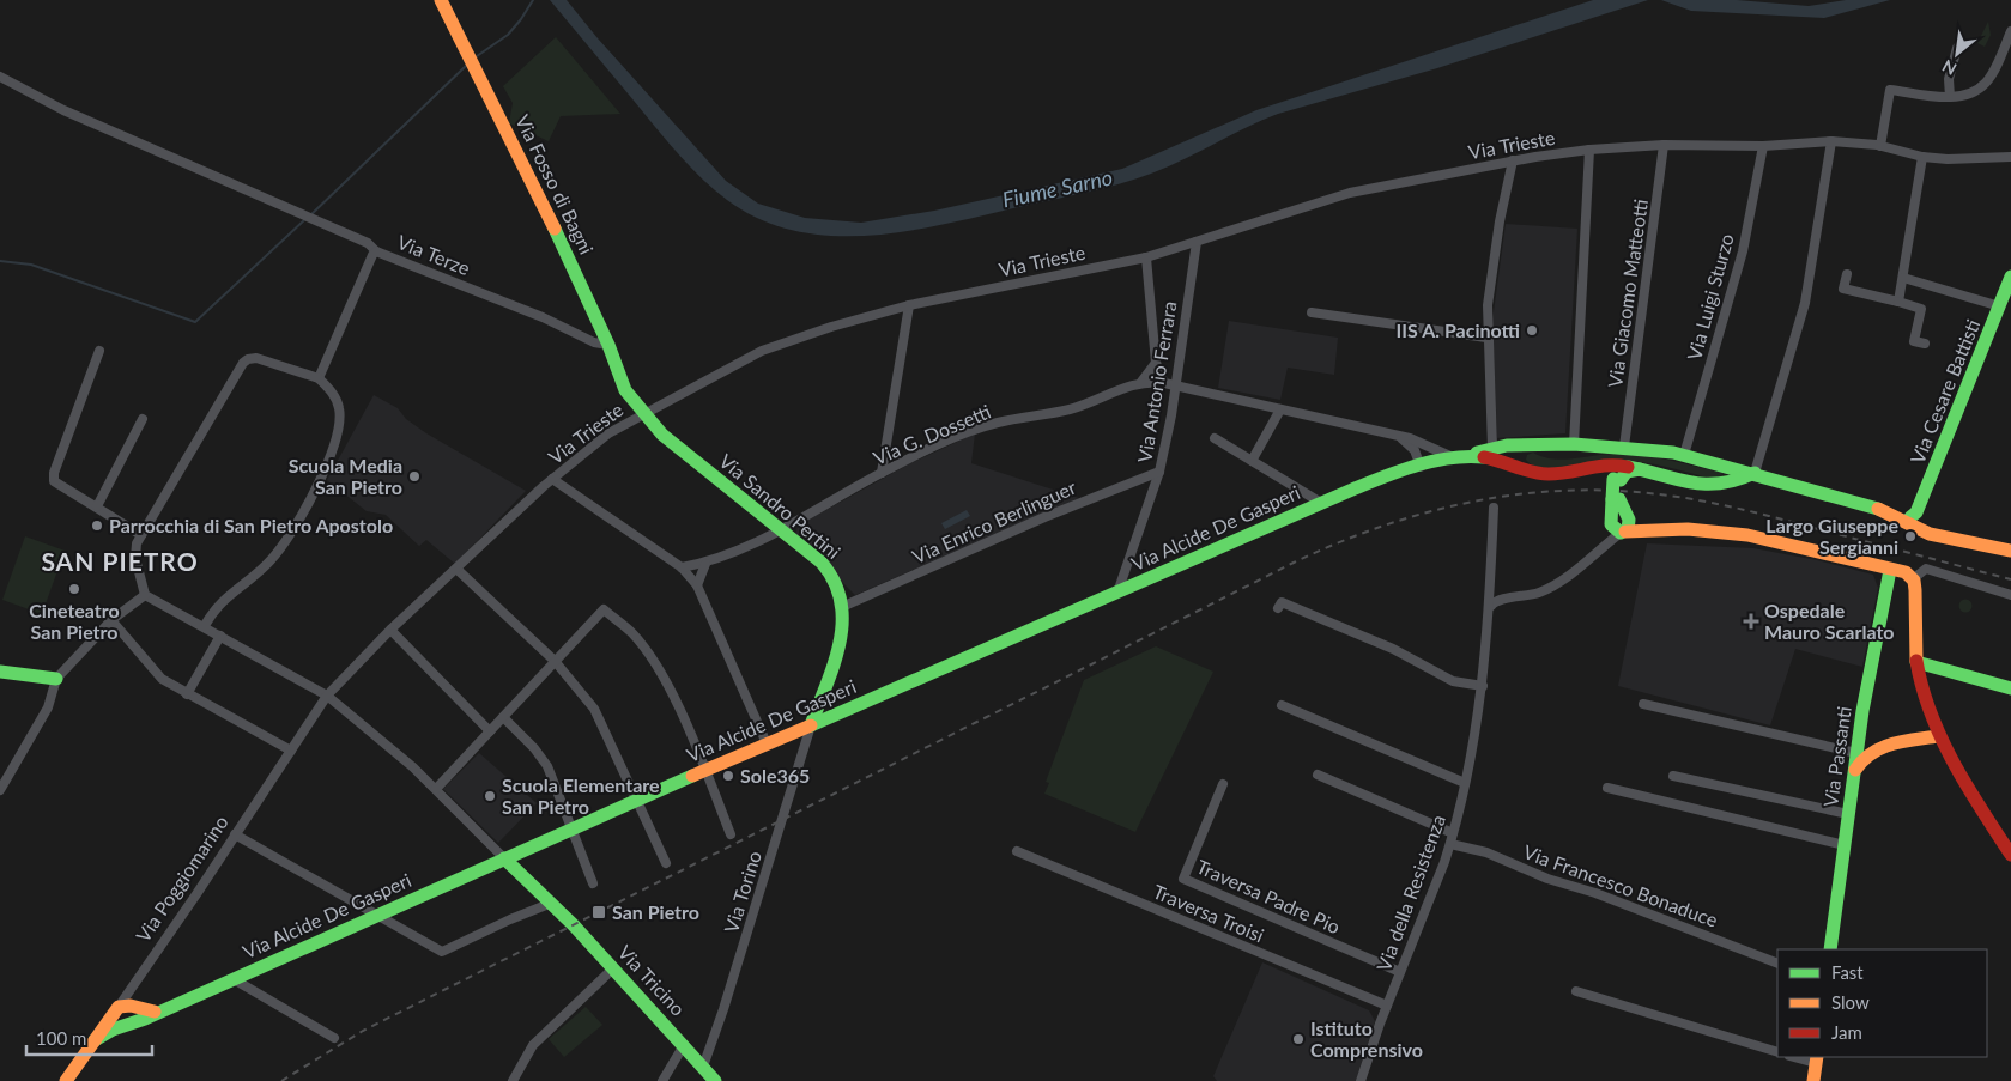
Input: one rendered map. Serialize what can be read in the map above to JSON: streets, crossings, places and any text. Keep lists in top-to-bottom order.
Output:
{
  "streets": {
    "main road": [
      "Via Fosso di Bagni",
      "Via Cesare Battisti",
      "Via Sandro Pertini",
      "Via Alcide De Gasperi",
      "Via Passanti",
      "Via Poggiomarino",
      "Via Tricino"
    ],
    "street": [
      "Via Trieste",
      "Via Terze",
      "Via Giacomo Matteotti",
      "Via Luigi Sturzo",
      "Via Antonio Ferrara",
      "Via G. Dossetti",
      "Via Enrico Berlinguer",
      "Via Francesco Bonaduce",
      "Via Torino",
      "Via della Resistenza",
      "Traversa Padre Pio",
      "Traversa Troisi"
    ]
  },
  "crossings": [
    ["Via Trieste", "Via Fosso di Bagni"],
    ["Via Trieste", "Via Giacomo Matteotti"],
    ["Via Trieste", "Via Luigi Sturzo"],
    ["Via Trieste", "Via Antonio Ferrara"],
    ["Via Trieste", "Via Sandro Pertini"],
    ["Via Trieste", "Via Poggiomarino"],
    ["Via Fosso di Bagni", "Via Terze"],
    ["Via Fosso di Bagni", "Via Sandro Pertini"],
    ["Via Giacomo Matteotti", "Via Alcide De Gasperi"],
    ["Via Luigi Sturzo", "Via Alcide De Gasperi"],
    ["Via Antonio Ferrara", "Via G. Dossetti"],
    ["Via Antonio Ferrara", "Via Enrico Berlinguer"],
    ["Via Antonio Ferrara", "Via Alcide De Gasperi"],
    ["Via Cesare Battisti", "Via Alcide De Gasperi"],
    ["Via G. Dossetti", "Via Sandro Pertini"],
    ["Via G. Dossetti", "Via Alcide De Gasperi"],
    ["Via Sandro Pertini", "Via Enrico Berlinguer"],
    ["Via Alcide De Gasperi", "Via Poggiomarino"],
    ["Via Alcide De Gasperi", "Via Torino"],
    ["Via Alcide De Gasperi", "Via Tricino"],
    ["Via Francesco Bonaduce", "Via della Resistenza"],
    ["Via Torino", "Via Tricino"],
    ["Via della Resistenza", "Traversa Padre Pio"],
    ["Via della Resistenza", "Traversa Troisi"]
  ],
  "districts": ["SAN PIETRO"],
  "water": ["Fiume Sarno"],
  "places": {
    "other": [
      "IIS A. Pacinotti",
      "Scuola Media San Pietro",
      "Parrocchia di San Pietro Apostolo",
      "Largo Giuseppe Sergianni",
      "Cineteatro San Pietro",
      "Sole365",
      "Scuola Elementare San Pietro",
      "Istituto Comprensivo"
    ],
    "health": ["Ospedale Mauro Scarlato"],
    "transit": ["San Pietro"]
  },
  "legend": ["Fast", "Slow", "Jam"],
  "scale_bar": "100 m",
  "north": "bottom left"
}
